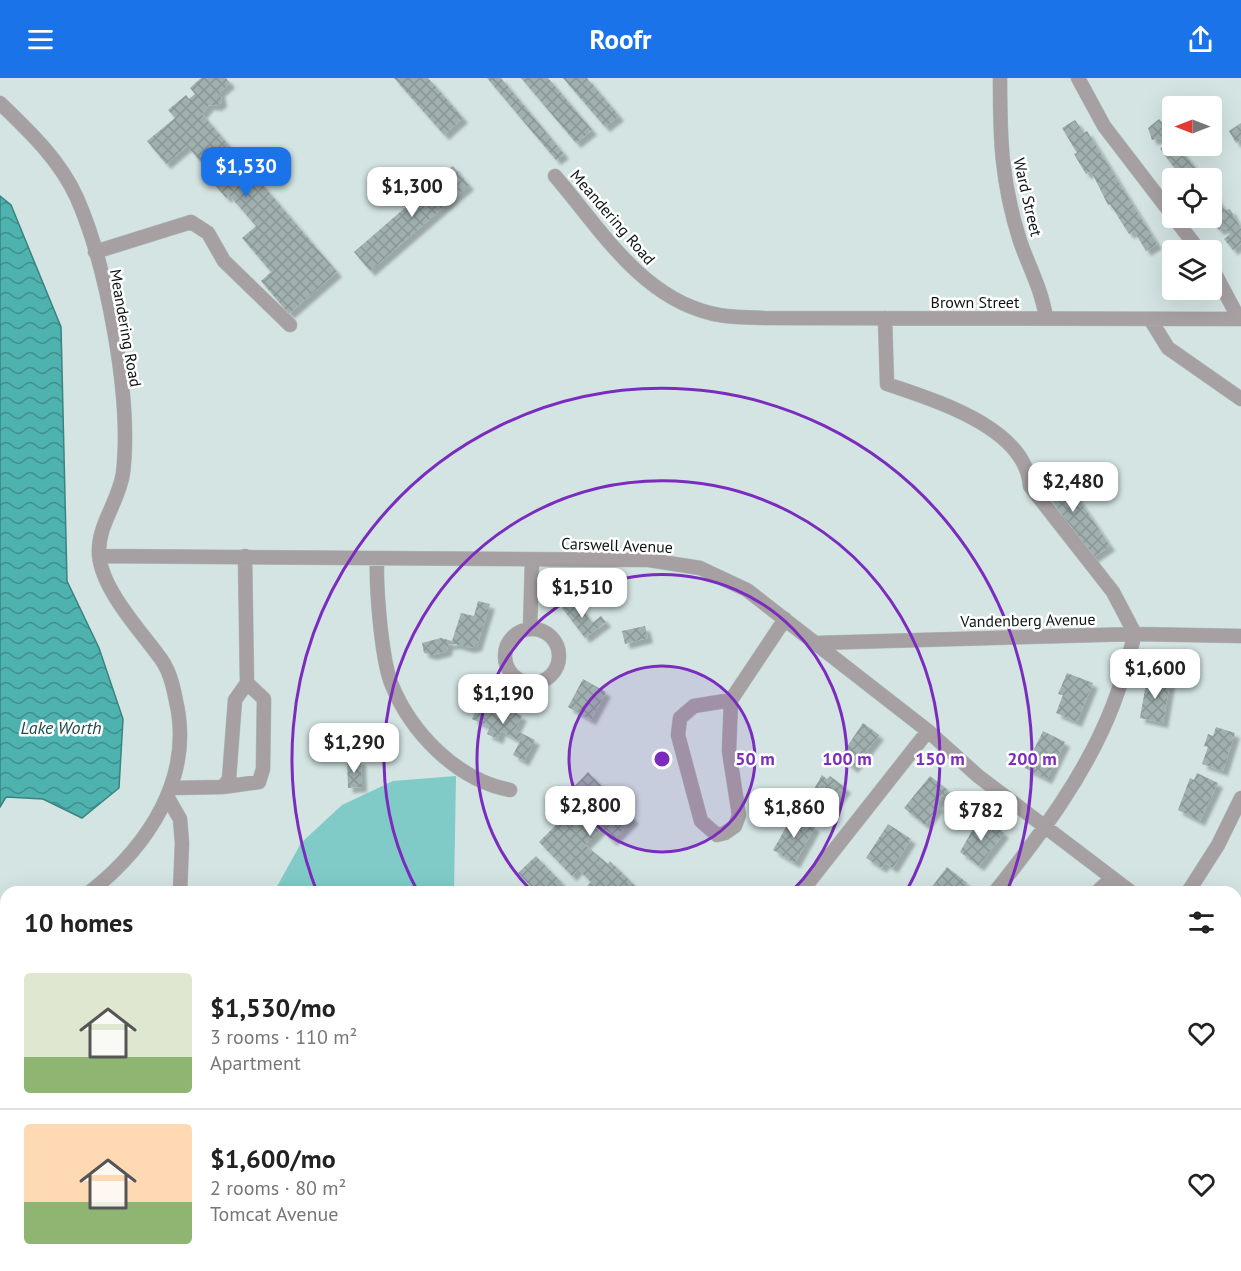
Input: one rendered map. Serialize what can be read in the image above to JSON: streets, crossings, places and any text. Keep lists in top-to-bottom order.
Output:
{
  "streets": {
    "street": [
      "Ward Street",
      "Meandering Road",
      "Brown Street",
      "Carswell Avenue",
      "Vandenberg Avenue"
    ]
  },
  "crossings": [
    ["Ward Street", "Brown Street"],
    ["Meandering Road", "Brown Street"],
    ["Meandering Road", "Carswell Avenue"],
    ["Carswell Avenue", "Vandenberg Avenue"]
  ],
  "water": ["Lake Worth"],
  "north": "left",
  "page": {
    "header": "Roofr",
    "price": [
      "$1,530",
      "$1,300",
      "$2,480",
      "$1,510",
      "$1,600",
      "$1,190",
      "$1,290",
      "$2,800",
      "$1,860",
      "$782"
    ],
    "heading": "10 homes",
    "list": [
      {
        "name": "$1,530/mo",
        "note": "3 rooms · 110 m² · Apartment"
      },
      {
        "name": "$1,600/mo",
        "note": "2 rooms · 80 m² · Tomcat Avenue"
      }
    ]
  },
  "rings": [
    "50 m",
    "100 m",
    "150 m",
    "200 m"
  ]
}
